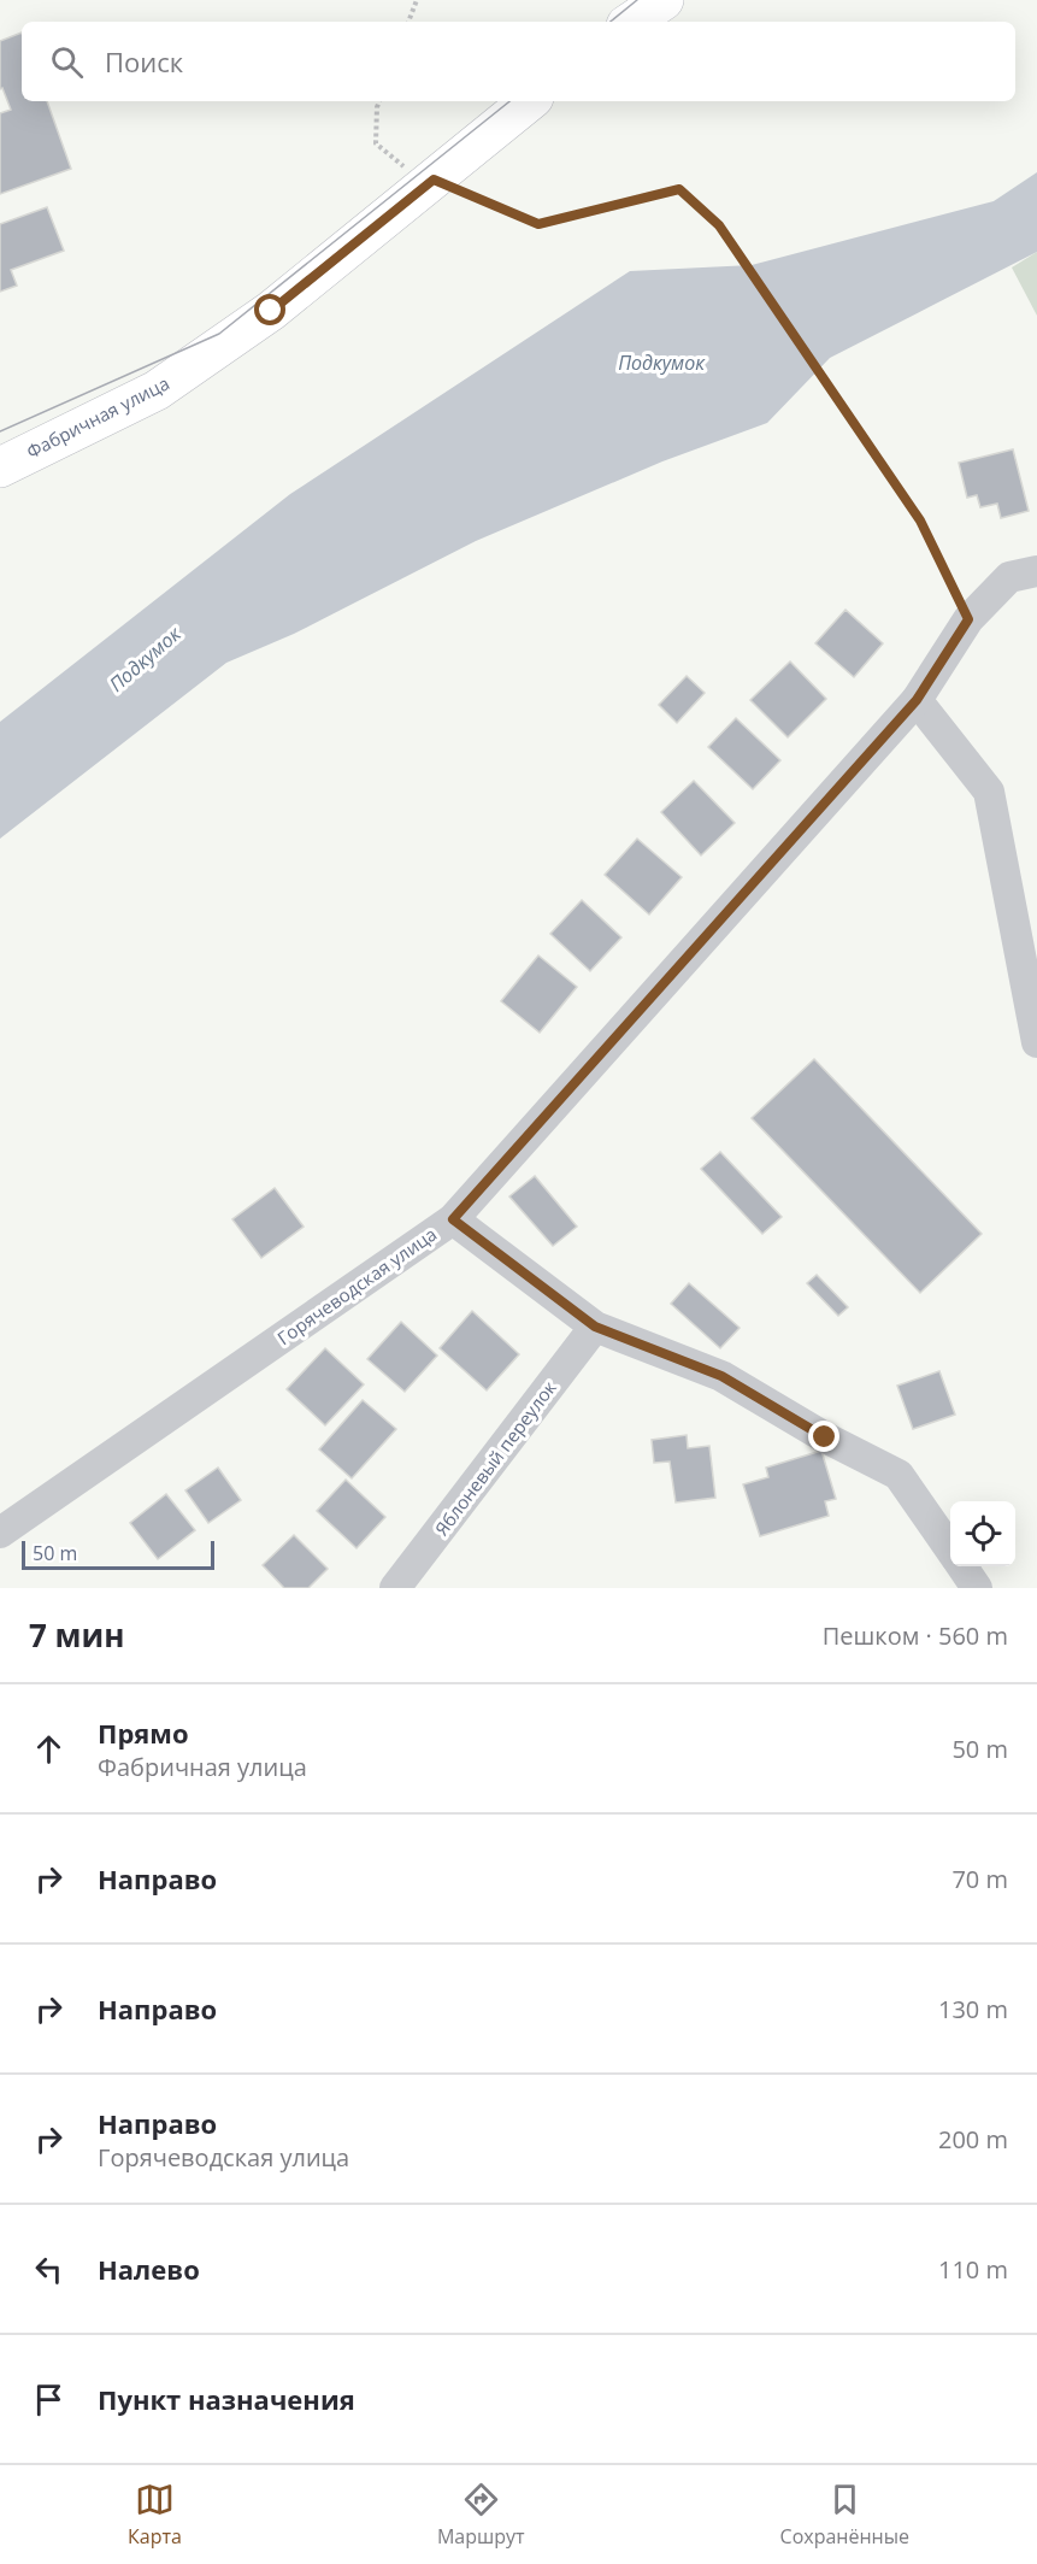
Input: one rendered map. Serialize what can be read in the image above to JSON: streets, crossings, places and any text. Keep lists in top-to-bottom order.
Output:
{
  "streets": {
    "main road": ["Фабричная улица"],
    "street": ["Горячеводская улица", "Яблоневый переулок"]
  },
  "water": ["Подкумок"],
  "scale_bar": "50 m",
  "page": {
    "search": "Поиск",
    "scale": "50 m",
    "heading": ["7 мин", "Пешком · 560 m"],
    "list": [
      ["Прямо", "Фабричная улица", "50 m"],
      ["Направо", "70 m"],
      ["Направо", "130 m"],
      ["Направо", "Горячеводская улица", "200 m"],
      ["Налево", "110 m"],
      "Пункт назначения"
    ],
    "nav": ["Карта", "Маршрут", "Сохранённые"]
  }
}
